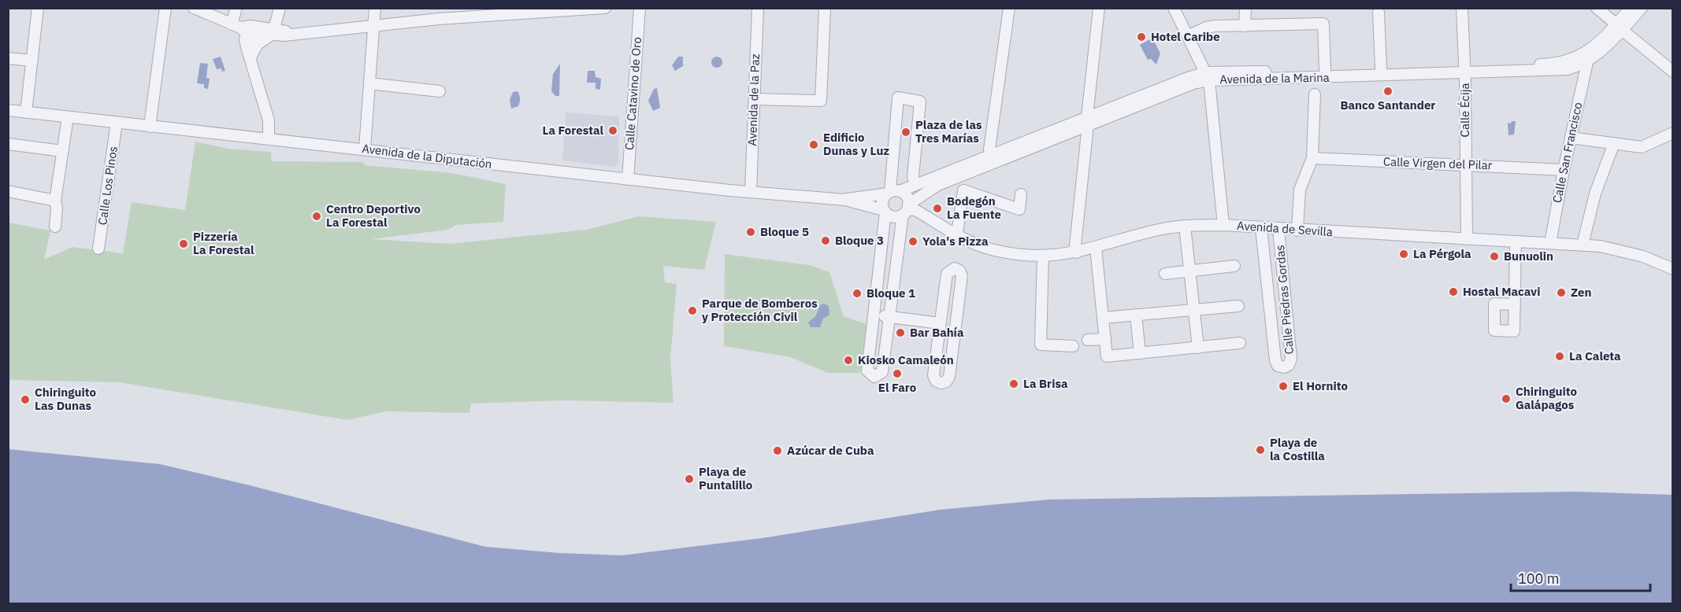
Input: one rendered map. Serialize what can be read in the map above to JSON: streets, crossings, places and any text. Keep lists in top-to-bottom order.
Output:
{
  "streets": {
    "street": [
      "Avenida de la Marina",
      "Calle Catavino de Oro",
      "Avenida de la Paz",
      "Calle Écija",
      "Calle San Francisco",
      "Avenida de la Diputación",
      "Calle Virgen del Pilar",
      "Calle Los Pinos",
      "Avenida de Sevilla",
      "Calle Piedras Gordas"
    ]
  },
  "crossings": [
    ["Avenida de la Marina", "Calle Écija"],
    ["Avenida de la Marina", "Calle San Francisco"],
    ["Avenida de la Marina", "Avenida de la Diputación"],
    ["Avenida de la Marina", "Avenida de Sevilla"],
    ["Calle Catavino de Oro", "Avenida de la Diputación"],
    ["Avenida de la Paz", "Avenida de la Diputación"],
    ["Calle Écija", "Calle Virgen del Pilar"],
    ["Calle Écija", "Avenida de Sevilla"],
    ["Calle San Francisco", "Calle Virgen del Pilar"],
    ["Calle San Francisco", "Avenida de Sevilla"],
    ["Avenida de la Diputación", "Calle Los Pinos"],
    ["Avenida de la Diputación", "Avenida de Sevilla"],
    ["Avenida de Sevilla", "Calle Piedras Gordas"]
  ],
  "places": [
    "Hotel Caribe",
    "Banco Santander",
    "La Forestal",
    "Plaza de las Tres Marías",
    "Edificio Dunas y Luz",
    "Bodegón La Fuente",
    "Centro Deportivo La Forestal",
    "Bloque 5",
    "Bloque 3",
    "Yola's Pizza",
    "Pizzería La Forestal",
    "La Pérgola",
    "Bunuolin",
    "Hostal Macavi",
    "Zen",
    "Bloque 1",
    "Parque de Bomberos y Protección Civil",
    "Bar Bahía",
    "La Caleta",
    "Kiosko Camaleón",
    "El Faro",
    "La Brisa",
    "El Hornito",
    "Chiringuito Galápagos",
    "Chiringuito Las Dunas",
    "Playa de la Costilla",
    "Azúcar de Cuba",
    "Playa de Puntalillo"
  ],
  "scale_bar": "100 m"
}
